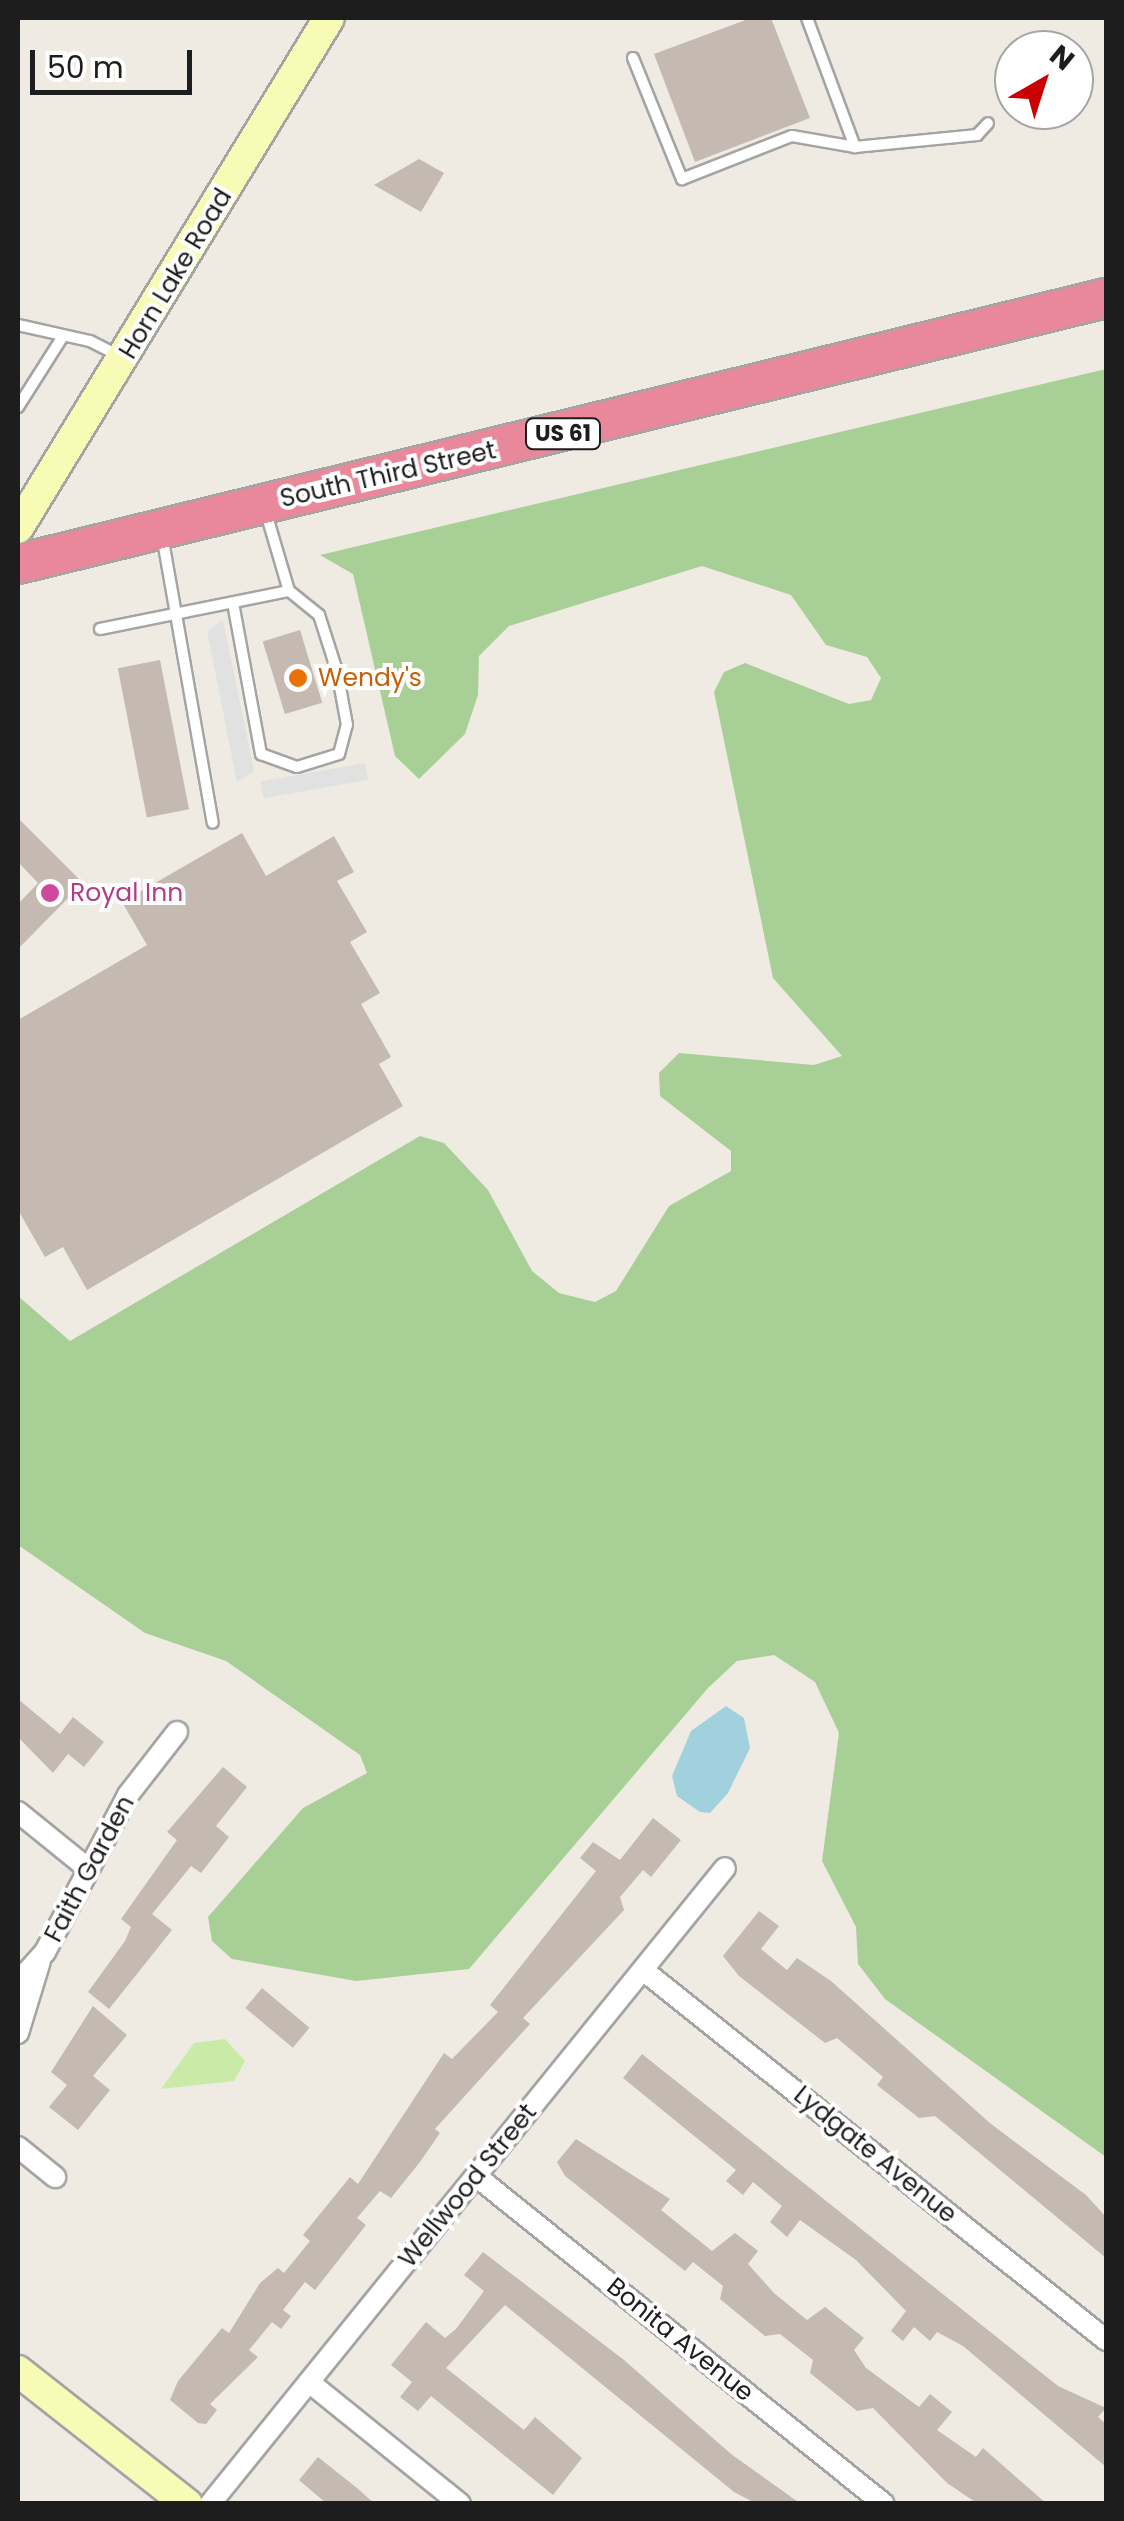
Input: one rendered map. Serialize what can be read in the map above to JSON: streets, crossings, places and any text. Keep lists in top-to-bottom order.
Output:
{
  "streets": {
    "highway": ["US 61", "South Third Street"],
    "main road": ["Horn Lake Road"],
    "street": [
      "Faith Garden",
      "Lydgate Avenue",
      "Wellwood Street",
      "Bonita Avenue"
    ]
  },
  "crossings": [
    ["Lydgate Avenue", "Wellwood Street"],
    ["Wellwood Street", "Bonita Avenue"]
  ],
  "places": ["Wendy's", "Royal Inn"],
  "scale_bar": "50 m",
  "north": "top right"
}
